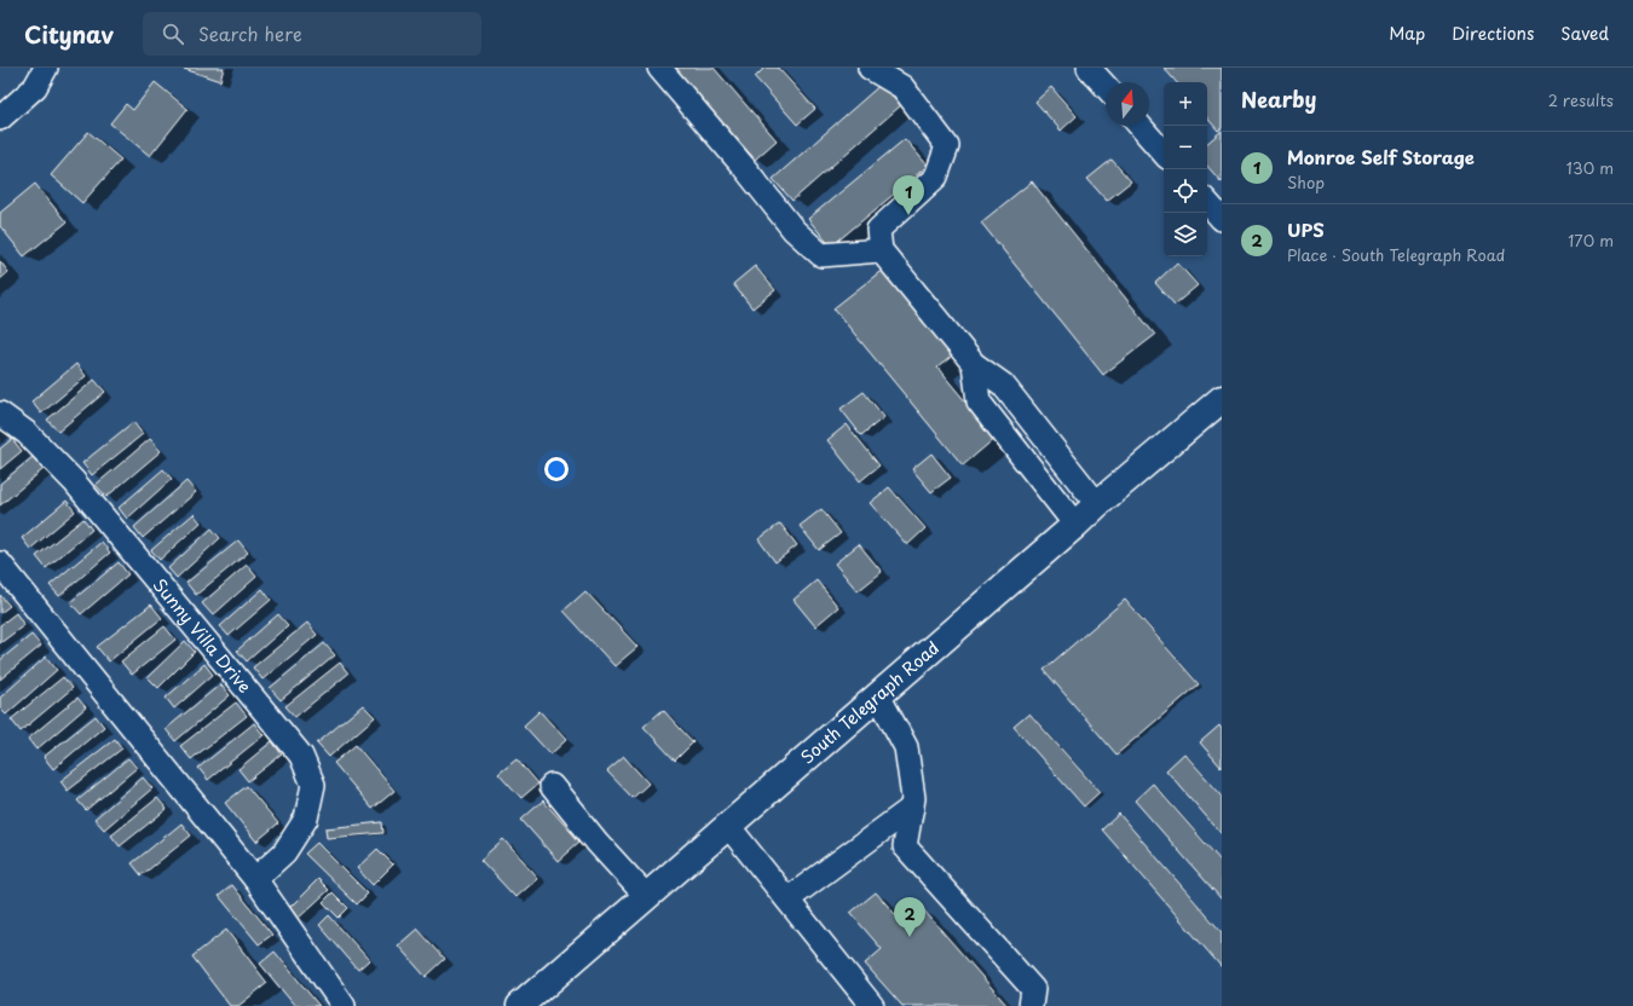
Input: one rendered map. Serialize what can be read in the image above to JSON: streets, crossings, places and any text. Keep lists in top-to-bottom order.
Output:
{
  "streets": {
    "main road": ["South Telegraph Road"],
    "street": ["Sunny Villa Drive"]
  },
  "north": "top",
  "page": {
    "header": "Citynav",
    "search": "Search here",
    "nav": ["Map", "Directions", "Saved"],
    "heading": ["Nearby", "2 results"],
    "map_buttons": ["+", "−"],
    "list": [
      {
        "mark": "1",
        "name": "Monroe Self Storage",
        "note": "Shop",
        "value": "130 m"
      },
      {
        "mark": "2",
        "name": "UPS",
        "note": "Place · South Telegraph Road",
        "value": "170 m"
      }
    ],
    "pins": ["1", "2"]
  }
}
